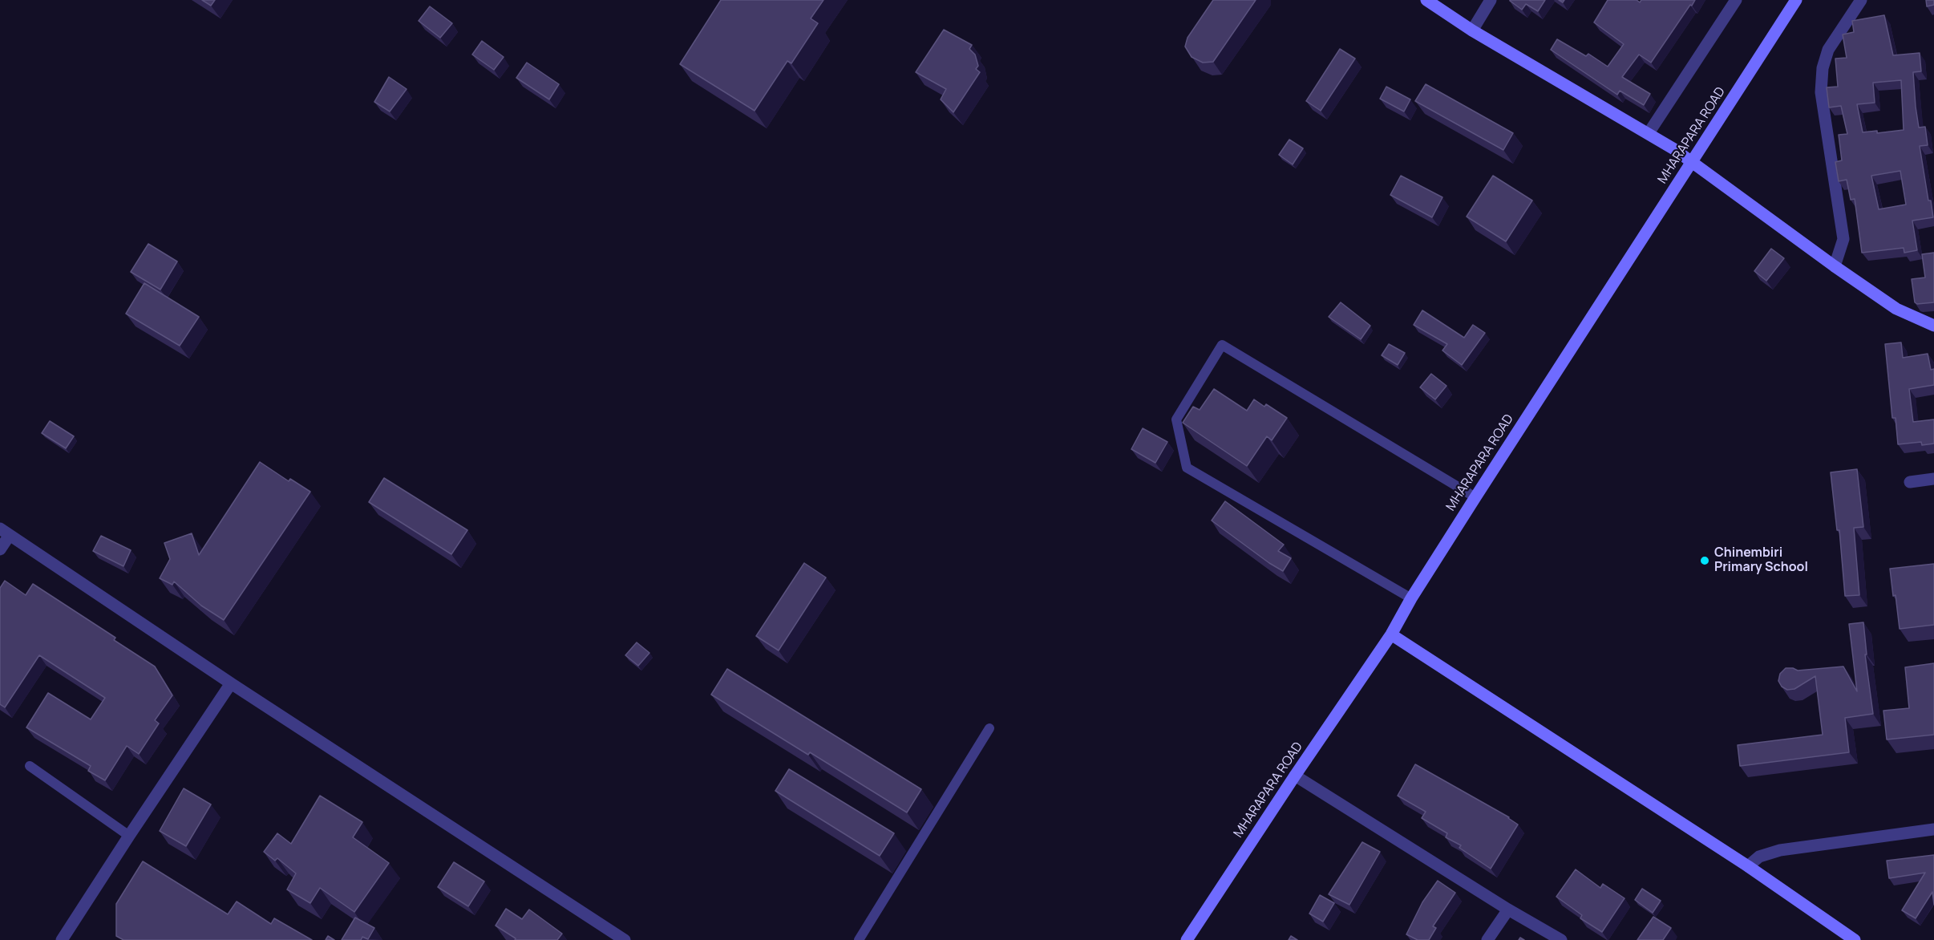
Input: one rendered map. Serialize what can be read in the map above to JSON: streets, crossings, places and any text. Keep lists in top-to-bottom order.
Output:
{
  "streets": {
    "street": ["MHARAPARA ROAD"]
  },
  "places": ["Chinembiri Primary School"]
}
